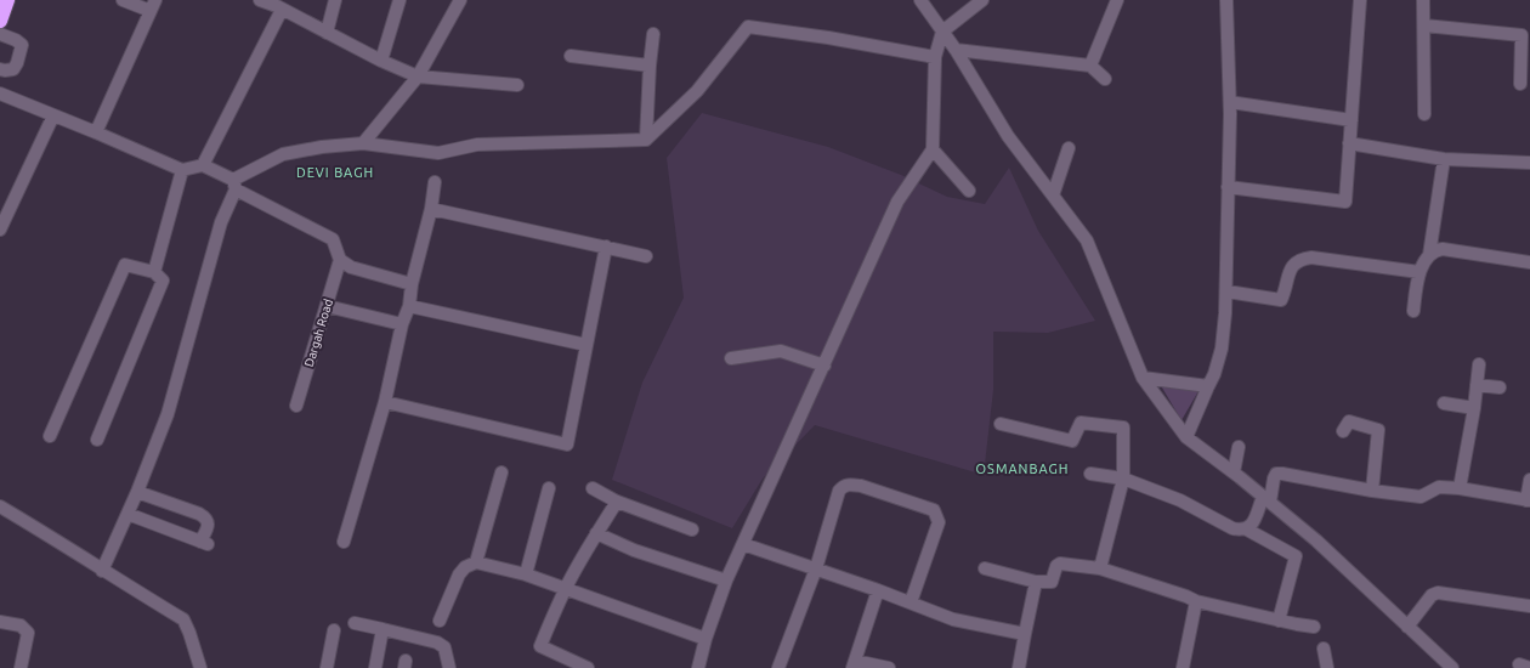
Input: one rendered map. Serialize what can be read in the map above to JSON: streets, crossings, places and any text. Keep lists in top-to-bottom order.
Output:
{
  "streets": {
    "street": ["Dargah Road"]
  },
  "districts": ["DEVI BAGH", "OSMANBAGH"]
}
